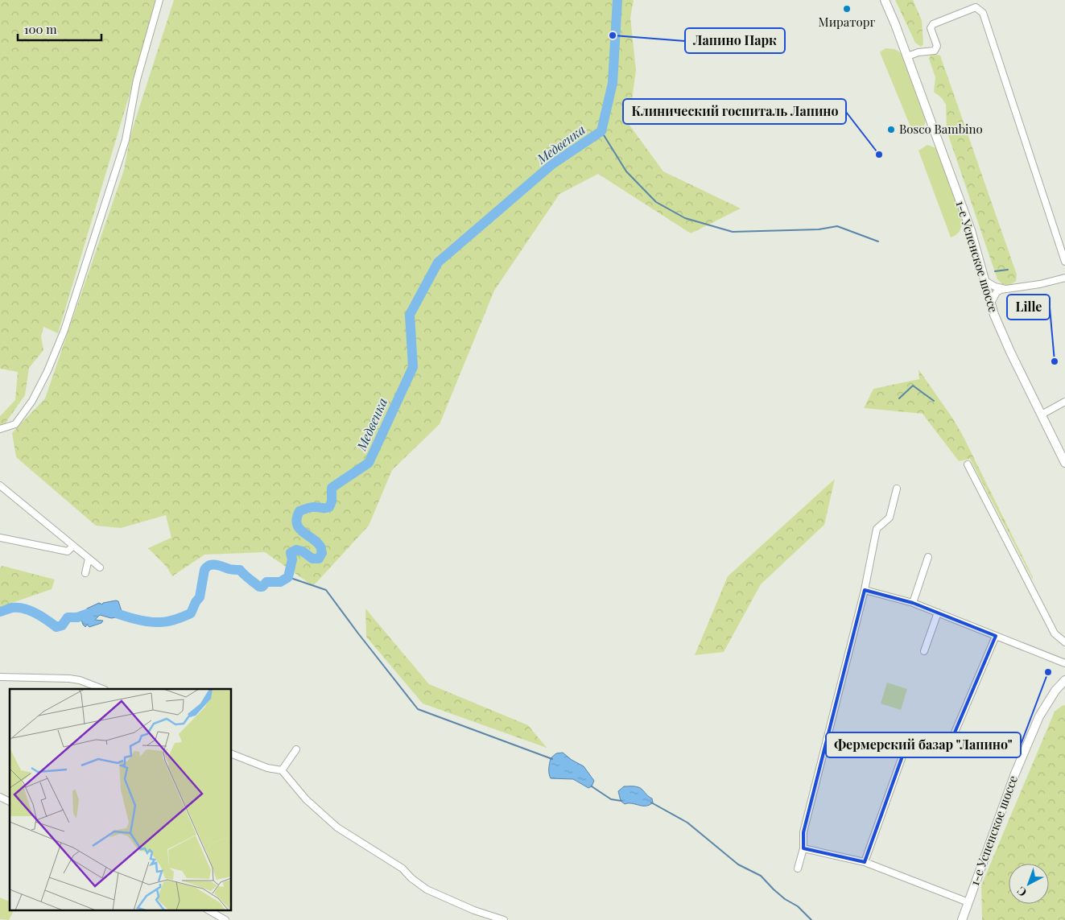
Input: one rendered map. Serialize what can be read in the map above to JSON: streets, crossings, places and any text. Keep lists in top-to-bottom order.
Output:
{
  "streets": {
    "main road": ["1-е Успенское шоссе"]
  },
  "water": ["Медвенка"],
  "places": [
    "Мираторг",
    "Лапино Парк",
    "Bosco Bambino",
    "Клинический госпиталь Лапино",
    "Lille",
    "Фермерский базар \"Лапино\""
  ],
  "scale_bar": "100 m",
  "north": "bottom left"
}
